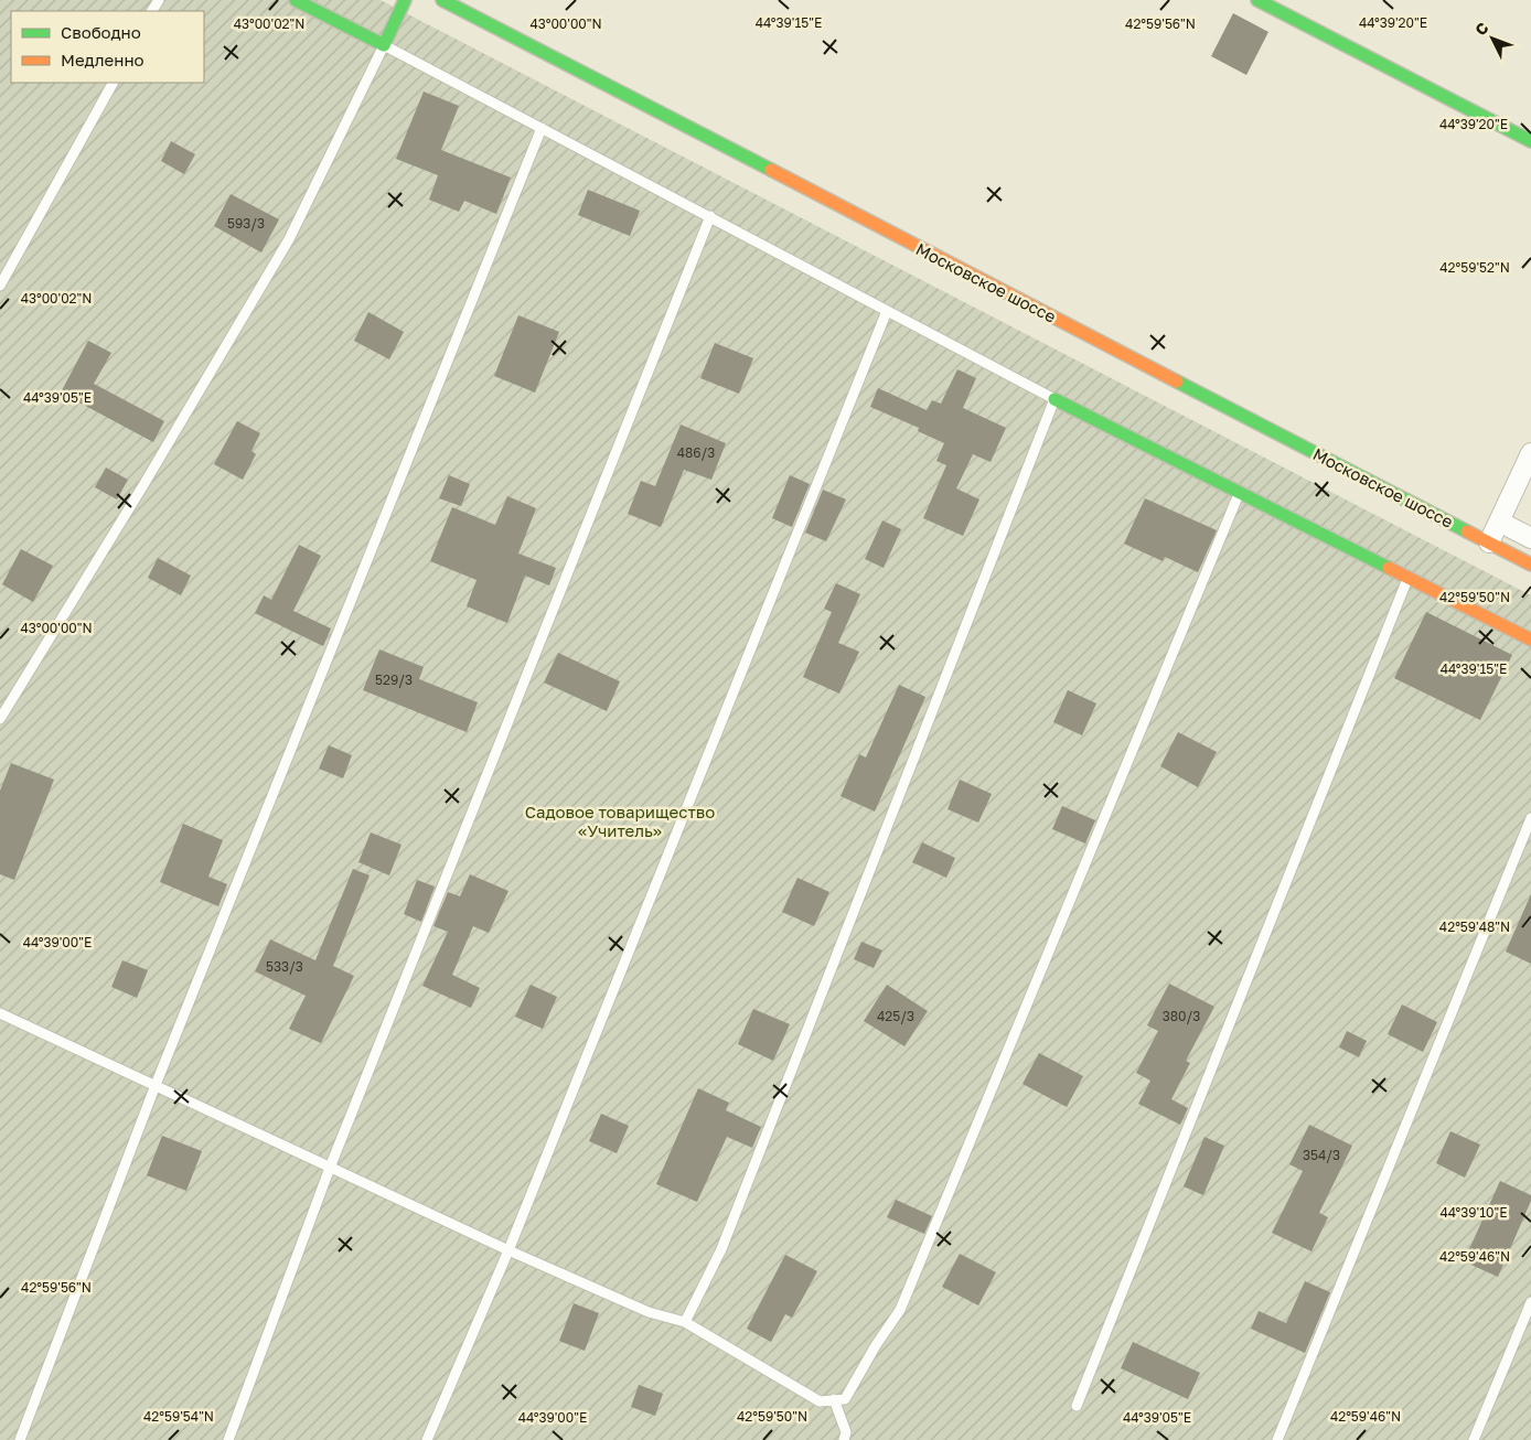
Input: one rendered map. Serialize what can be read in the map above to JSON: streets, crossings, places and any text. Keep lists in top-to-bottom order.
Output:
{
  "streets": {
    "main road": ["Московское шоссе"]
  },
  "parks": ["Садовое товарищество «Учитель»"],
  "house_numbers": [
    "593/3",
    "486/3",
    "529/3",
    "533/3",
    "425/3",
    "380/3",
    "354/3"
  ],
  "legend": ["Свободно", "Медленно"],
  "north": "top left",
  "coordinates": [
    "44°39'15\"E",
    "44°39'20\"E",
    "43°00'02\"N",
    "43°00'00\"N",
    "42°59'56\"N",
    "42°59'52\"N",
    "44°39'05\"E",
    "42°59'50\"N",
    "42°59'48\"N",
    "44°39'00\"E",
    "44°39'10\"E",
    "42°59'46\"N",
    "42°59'54\"N"
  ]
}
